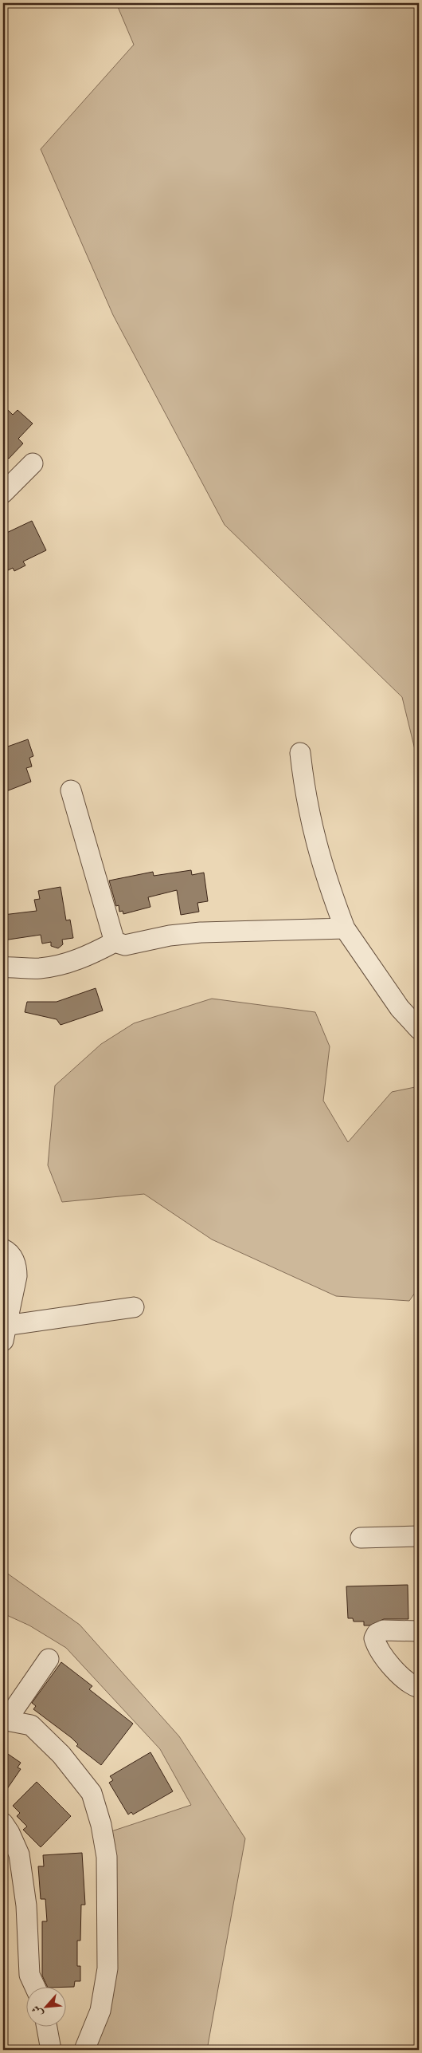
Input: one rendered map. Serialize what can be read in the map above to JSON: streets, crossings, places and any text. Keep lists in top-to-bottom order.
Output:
{
  "north": "bottom left"
}
